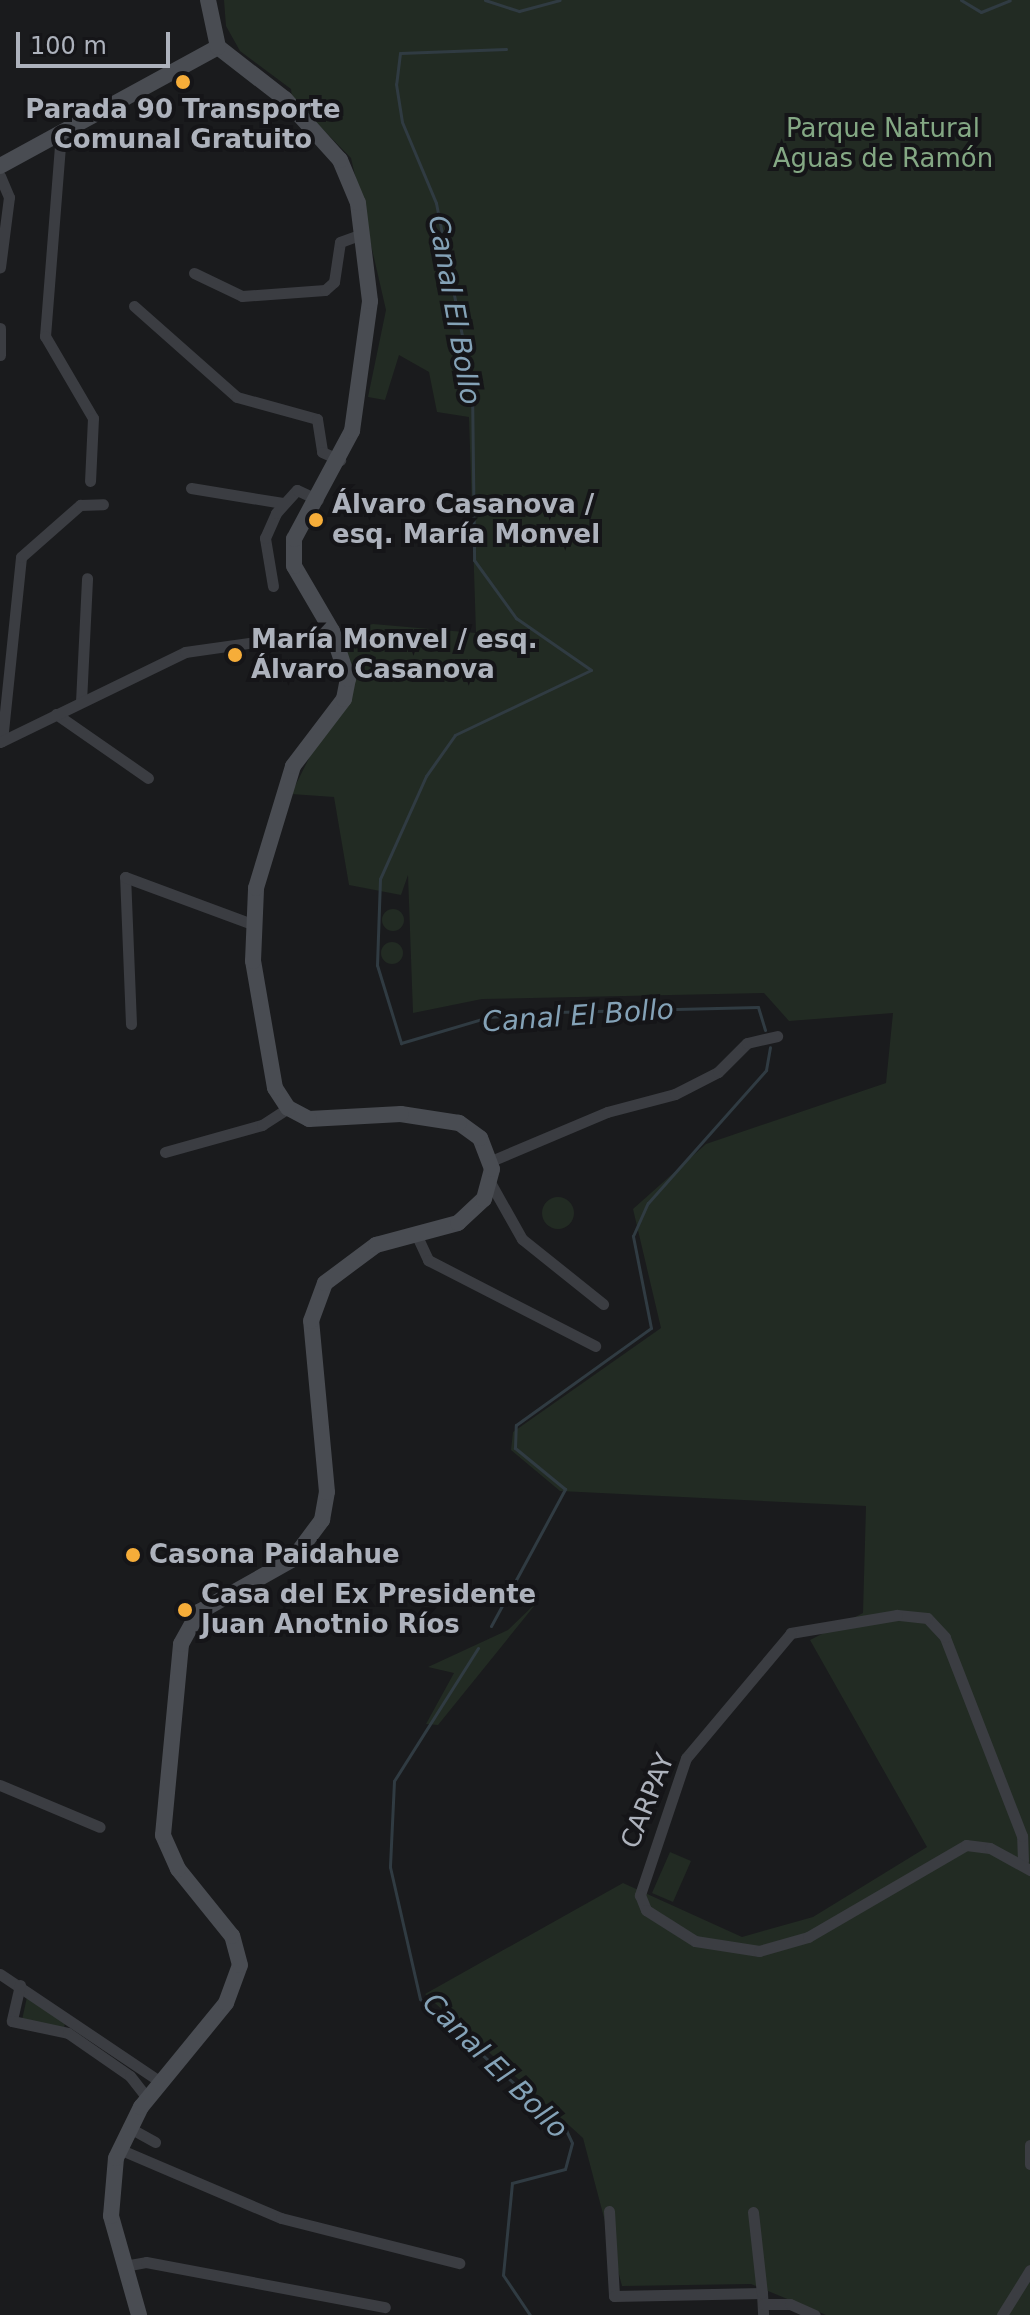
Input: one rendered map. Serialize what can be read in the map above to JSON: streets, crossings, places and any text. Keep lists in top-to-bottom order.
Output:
{
  "streets": {
    "street": ["CARPAY"]
  },
  "water": ["Canal El Bollo"],
  "parks": ["Parque Natural Aguas de Ramón"],
  "places": [
    "Parada 90 Transporte Comunal Gratuito",
    "Álvaro Casanova / esq. María Monvel",
    "María Monvel / esq. Álvaro Casanova",
    "Casona Paidahue",
    "Casa del Ex Presidente Juan Anotnio Ríos"
  ],
  "scale_bar": "100 m"
}
